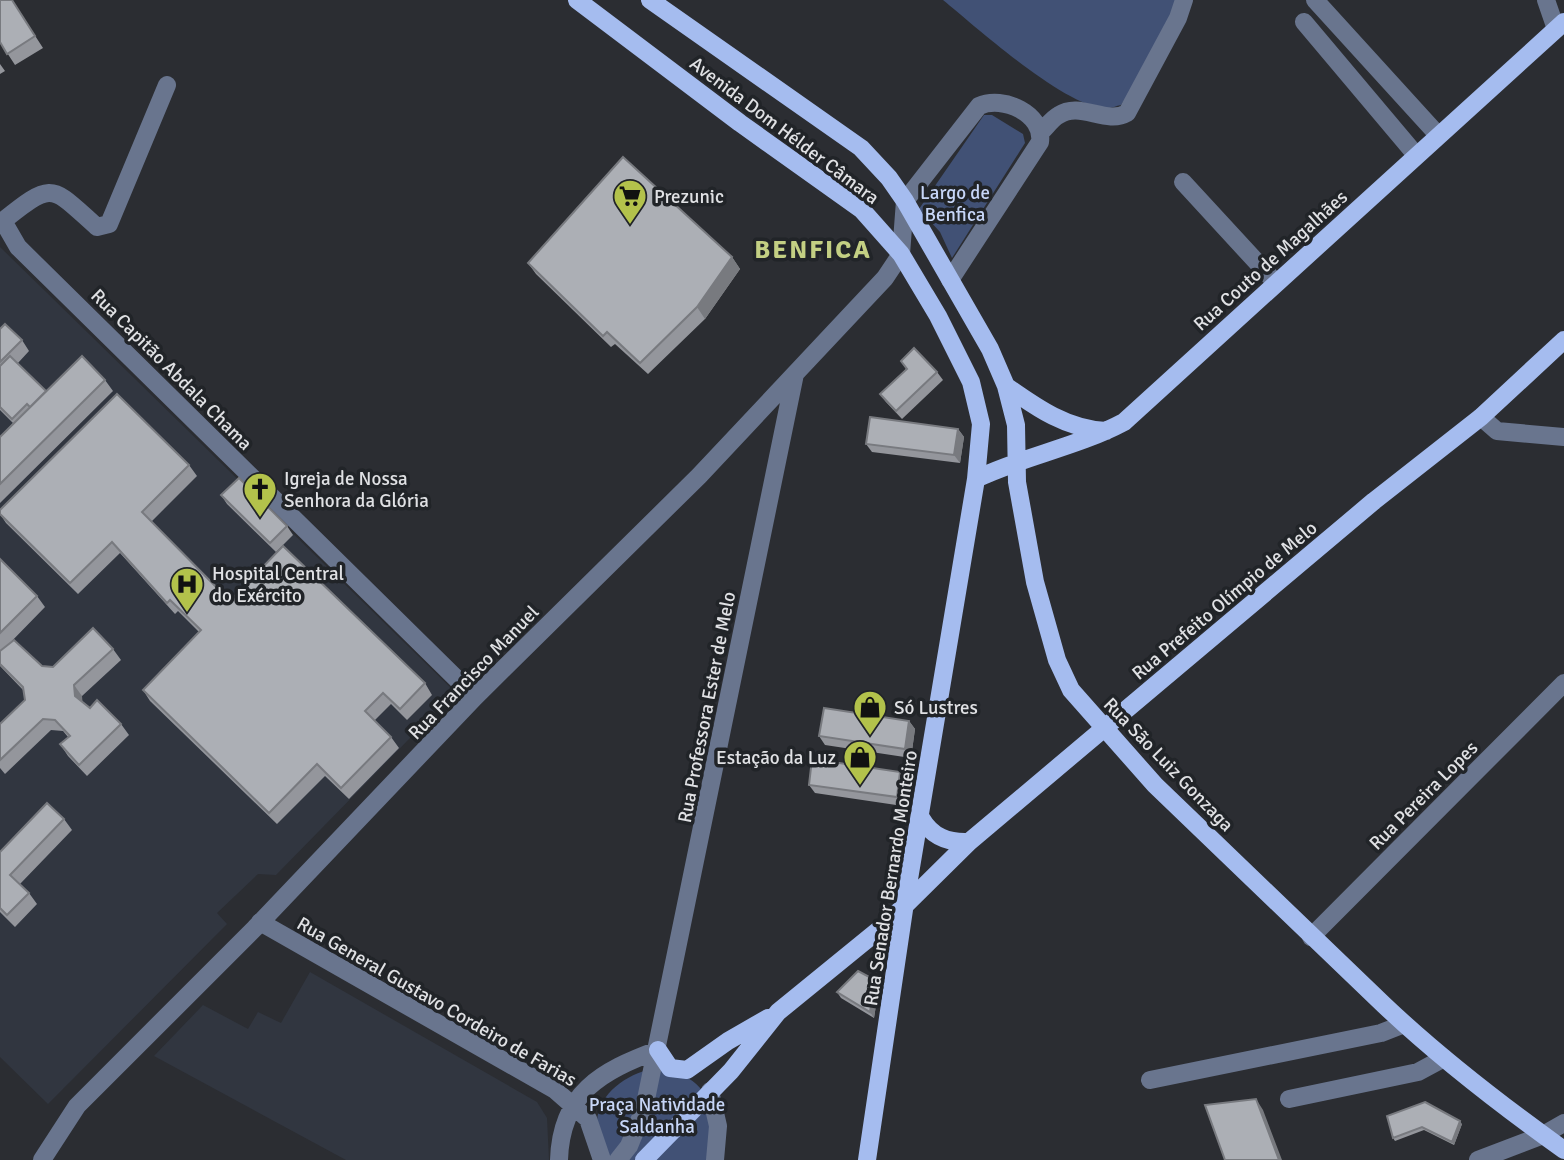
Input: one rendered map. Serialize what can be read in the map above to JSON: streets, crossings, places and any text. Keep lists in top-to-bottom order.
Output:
{
  "streets": {
    "main road": [
      "Avenida Dom Hélder Câmara",
      "Rua Couto de Magalhães",
      "Rua Prefeito Olímpio de Melo",
      "Rua São Luiz Gonzaga",
      "Rua Senador Bernardo Monteiro"
    ],
    "street": [
      "Rua Capitão Abdala Chama",
      "Rua Francisco Manuel",
      "Rua Professora Ester de Melo",
      "Rua Pereira Lopes",
      "Rua General Gustavo Cordeiro de Farias"
    ]
  },
  "crossings": [
    ["Avenida Dom Hélder Câmara", "Rua Couto de Magalhães"],
    ["Avenida Dom Hélder Câmara", "Rua Francisco Manuel"],
    ["Avenida Dom Hélder Câmara", "Rua Senador Bernardo Monteiro"],
    ["Rua Couto de Magalhães", "Rua São Luiz Gonzaga"],
    ["Rua Couto de Magalhães", "Rua Senador Bernardo Monteiro"],
    ["Rua Capitão Abdala Chama", "Rua Francisco Manuel"],
    ["Rua Prefeito Olímpio de Melo", "Rua São Luiz Gonzaga"],
    ["Rua Prefeito Olímpio de Melo", "Rua Senador Bernardo Monteiro"],
    ["Rua Francisco Manuel", "Rua Professora Ester de Melo"],
    ["Rua Francisco Manuel", "Rua General Gustavo Cordeiro de Farias"],
    ["Rua São Luiz Gonzaga", "Rua Pereira Lopes"]
  ],
  "districts": ["BENFICA"],
  "parks": ["Largo de Benfica", "Praça Natividade Saldanha"],
  "places": {
    "supermarket": ["Prezunic"],
    "church": ["Igreja de Nossa Senhora da Glória"],
    "hospital": ["Hospital Central do Exército"],
    "shop": ["Só Lustres", "Estação da Luz"]
  }
}
